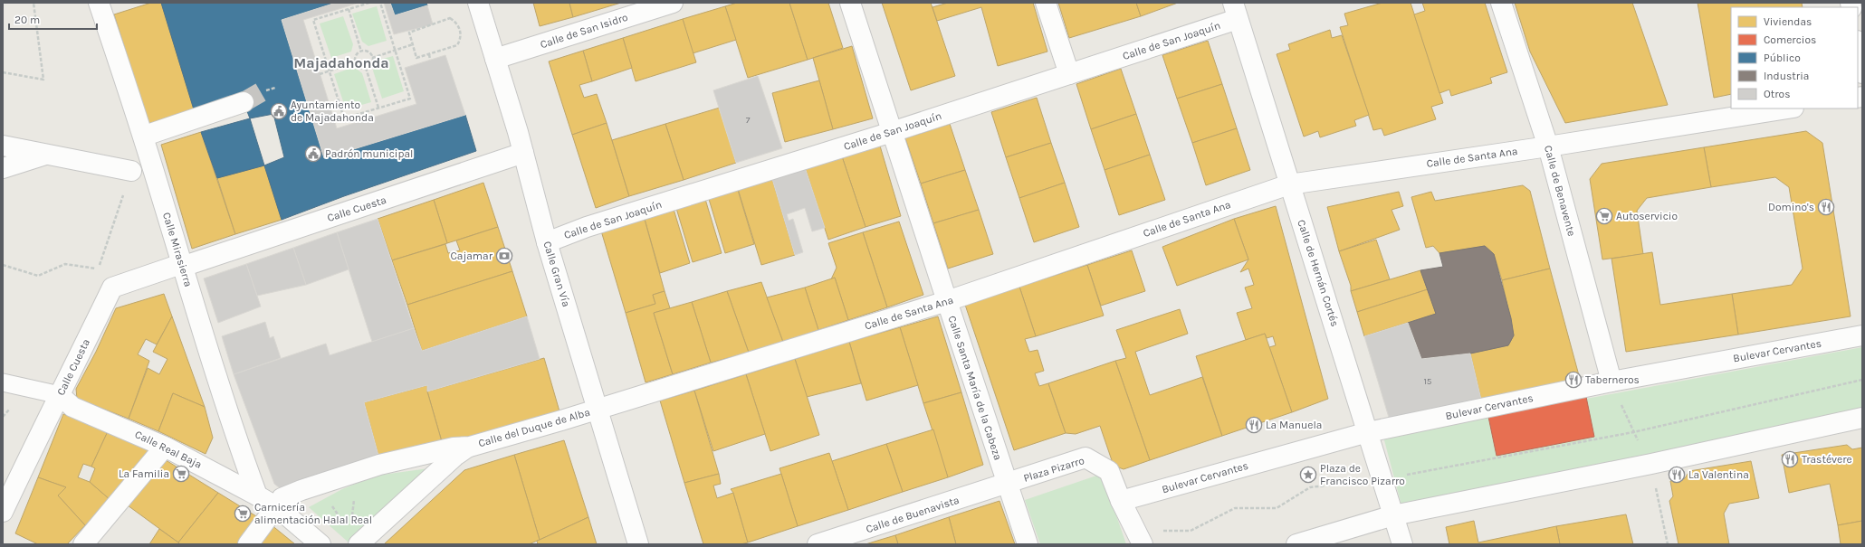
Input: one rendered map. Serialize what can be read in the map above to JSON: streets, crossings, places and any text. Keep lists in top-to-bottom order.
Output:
{
  "streets": {
    "street": [
      "Calle de San Isidro",
      "Calle de San Joaquín",
      "Calle de Santa Ana",
      "Calle de Benavente",
      "Calle Cuesta",
      "Calle Mirasierra",
      "Calle de Hernán Cortés",
      "Calle Gran Vía",
      "Bulevar Cervantes",
      "Calle Santa María de la Cabeza",
      "Calle del Duque de Alba",
      "Calle Real Baja",
      "Plaza Pizarro",
      "Calle de Buenavista"
    ]
  },
  "crossings": [
    ["Calle de San Isidro", "Calle Gran Vía"],
    ["Calle de San Joaquín", "Calle de Hernán Cortés"],
    ["Calle de San Joaquín", "Calle Gran Vía"],
    ["Calle de San Joaquín", "Calle Santa María de la Cabeza"],
    ["Calle de Santa Ana", "Calle de Benavente"],
    ["Calle de Santa Ana", "Calle de Hernán Cortés"],
    ["Calle de Santa Ana", "Calle Gran Vía"],
    ["Calle de Santa Ana", "Calle Santa María de la Cabeza"],
    ["Calle de Santa Ana", "Calle del Duque de Alba"],
    ["Calle de Benavente", "Bulevar Cervantes"],
    ["Calle Cuesta", "Calle Mirasierra"],
    ["Calle Cuesta", "Calle Gran Vía"],
    ["Calle Cuesta", "Calle Real Baja"],
    ["Calle Mirasierra", "Calle Real Baja"],
    ["Calle de Hernán Cortés", "Bulevar Cervantes"],
    ["Calle Gran Vía", "Calle del Duque de Alba"],
    ["Bulevar Cervantes", "Plaza Pizarro"],
    ["Calle Santa María de la Cabeza", "Plaza Pizarro"],
    ["Calle Santa María de la Cabeza", "Calle de Buenavista"],
    ["Plaza Pizarro", "Calle de Buenavista"]
  ],
  "districts": ["Majadahonda"],
  "places": {
    "public building": ["Ayuntamiento de Majadahonda", "Padrón municipal"],
    "restaurant": [
      "Domino's",
      "Taberneros",
      "La Manuela",
      "Trastévere",
      "La Valentina"
    ],
    "supermarket": ["Autoservicio", "La Familia", "Carnicería alimentación Halal Real"],
    "bank": ["Cajamar"],
    "place": ["Plaza de Francisco Pizarro"]
  },
  "house_numbers": ["7", "15"],
  "legend": [
    "Viviendas",
    "Comercios",
    "Público",
    "Industria",
    "Otros"
  ],
  "scale_bar": "20 m"
}
